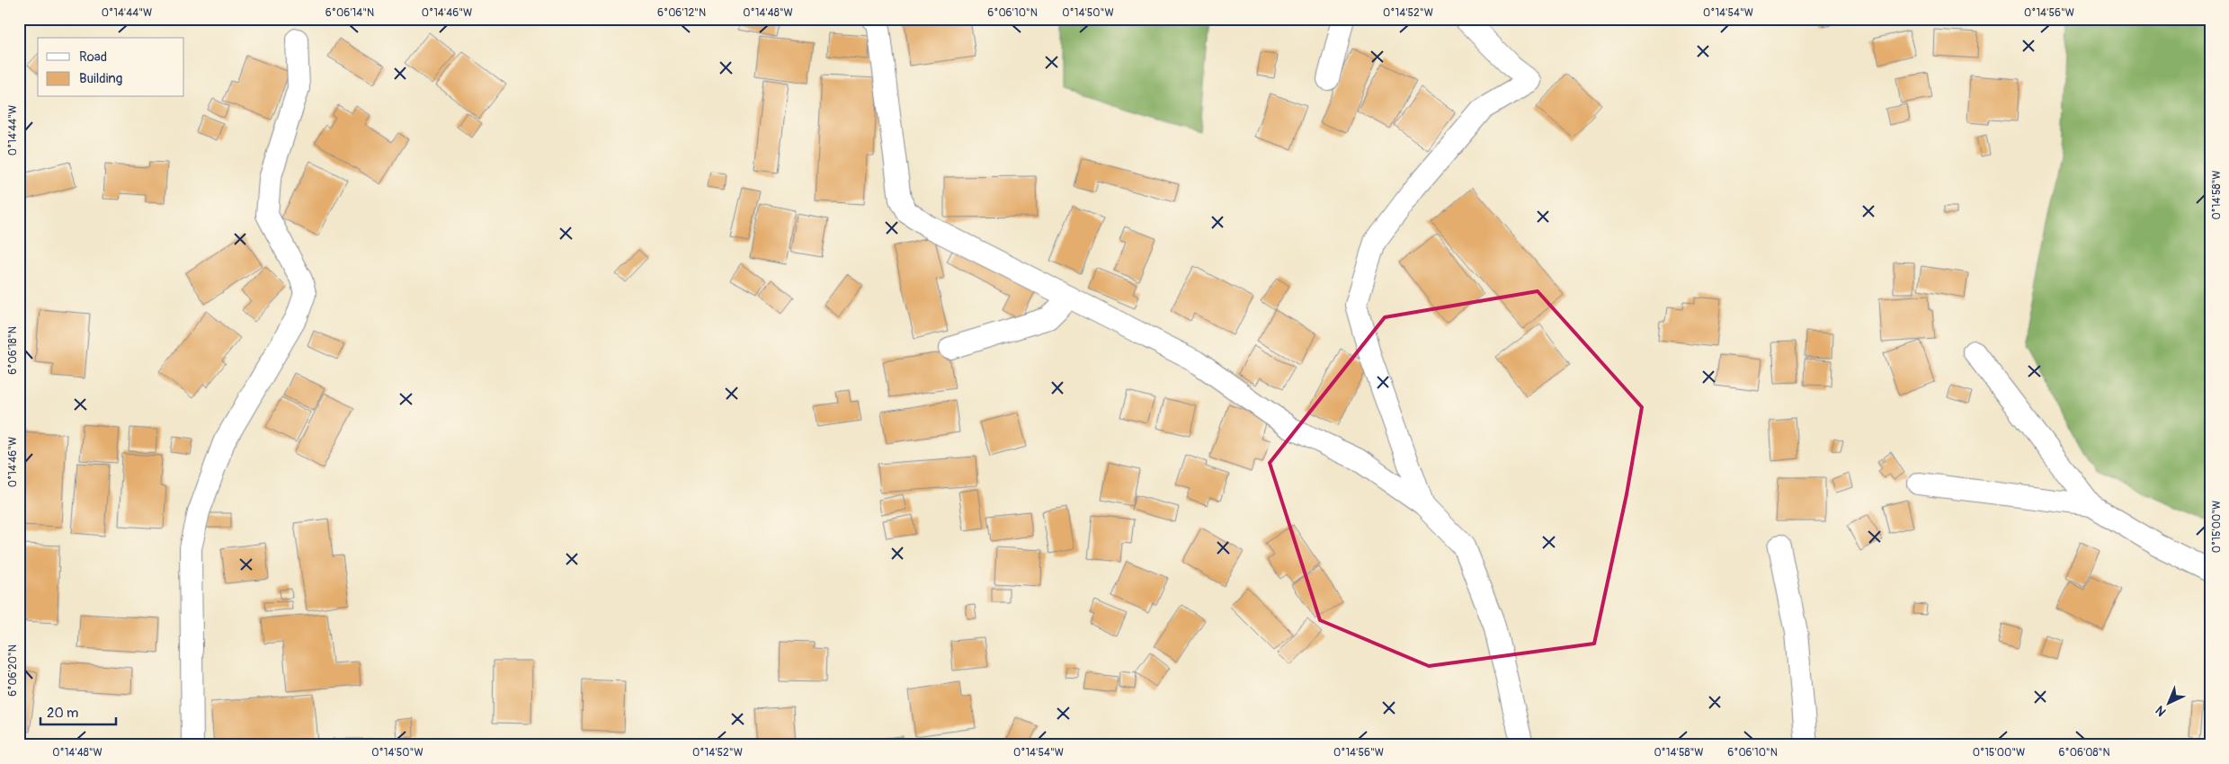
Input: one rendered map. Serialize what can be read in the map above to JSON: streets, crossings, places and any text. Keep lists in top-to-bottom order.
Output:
{
  "legend": ["Road", "Building"],
  "scale_bar": "20 m",
  "north": "bottom left",
  "coordinates": [
    "0°14'44\"W",
    "6°06'14\"N",
    "0°14'46\"W",
    "6°06'12\"N",
    "0°14'48\"W",
    "6°06'10\"N",
    "0°14'50\"W",
    "0°14'52\"W",
    "0°14'54\"W",
    "0°14'56\"W",
    "0°14'58\"W",
    "6°06'18\"N",
    "0°15'00\"W",
    "6°06'20\"N",
    "6°06'08\"N"
  ]
}
